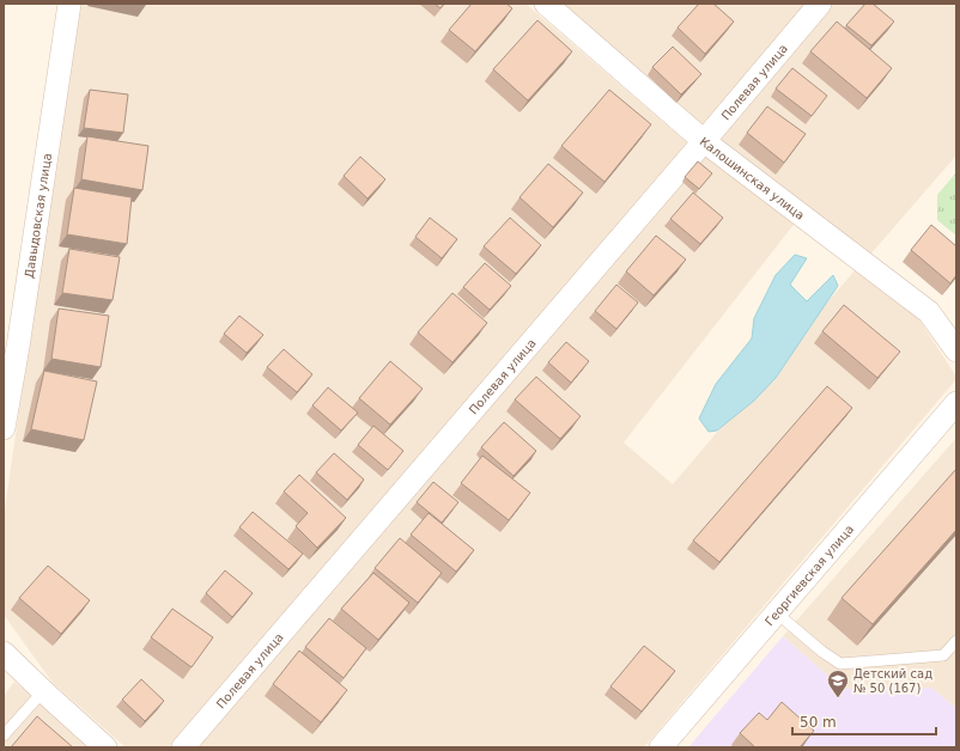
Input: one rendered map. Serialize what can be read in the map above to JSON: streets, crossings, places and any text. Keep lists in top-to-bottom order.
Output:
{
  "streets": {
    "street": [
      "Полевая улица",
      "Калошинская улица",
      "Давыдовская улица",
      "Георгиевская улица"
    ]
  },
  "crossings": [
    ["Полевая улица", "Калошинская улица"]
  ],
  "places": {
    "school or university": ["Детский сад № 50 (167)"]
  },
  "scale_bar": "50 m"
}
